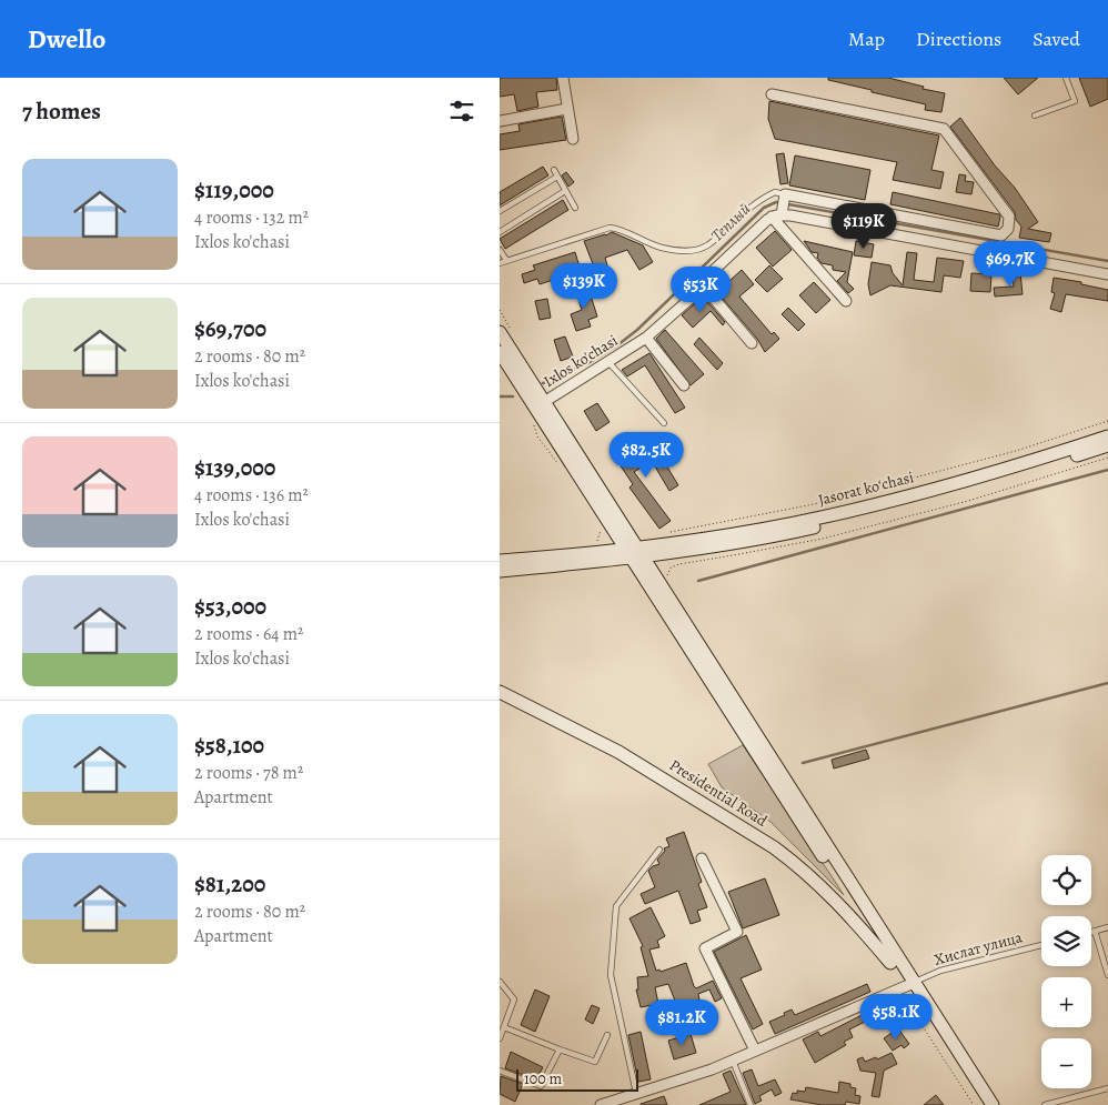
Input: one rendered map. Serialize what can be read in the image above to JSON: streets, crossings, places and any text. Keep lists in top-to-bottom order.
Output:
{
  "streets": {
    "main road": ["Jasorat koʻchasi", "Presidential Road"],
    "street": ["Ixlos ko'chasi"],
    "lane": ["Хислат улица"]
  },
  "water": ["Теплый"],
  "scale_bar": "100 m",
  "page": {
    "header": "Dwello",
    "nav": ["Map", "Directions", "Saved"],
    "heading": "7 homes",
    "list": [
      {
        "name": "$119,000",
        "note": "4 rooms · 132 m² · Ixlos ko'chasi"
      },
      {
        "name": "$69,700",
        "note": "2 rooms · 80 m² · Ixlos ko'chasi"
      },
      {
        "name": "$139,000",
        "note": "4 rooms · 136 m² · Ixlos ko'chasi"
      },
      {
        "name": "$53,000",
        "note": "2 rooms · 64 m² · Ixlos ko'chasi"
      },
      {
        "name": "$58,100",
        "note": "2 rooms · 78 m² · Apartment"
      },
      {
        "name": "$81,200",
        "note": "2 rooms · 80 m² · Apartment"
      }
    ],
    "price": [
      "$119K",
      "$69.7K",
      "$139K",
      "$53K",
      "$82.5K",
      "$58.1K",
      "$81.2K"
    ],
    "map_buttons": ["+", "−"],
    "scale": "100 m"
  }
}
